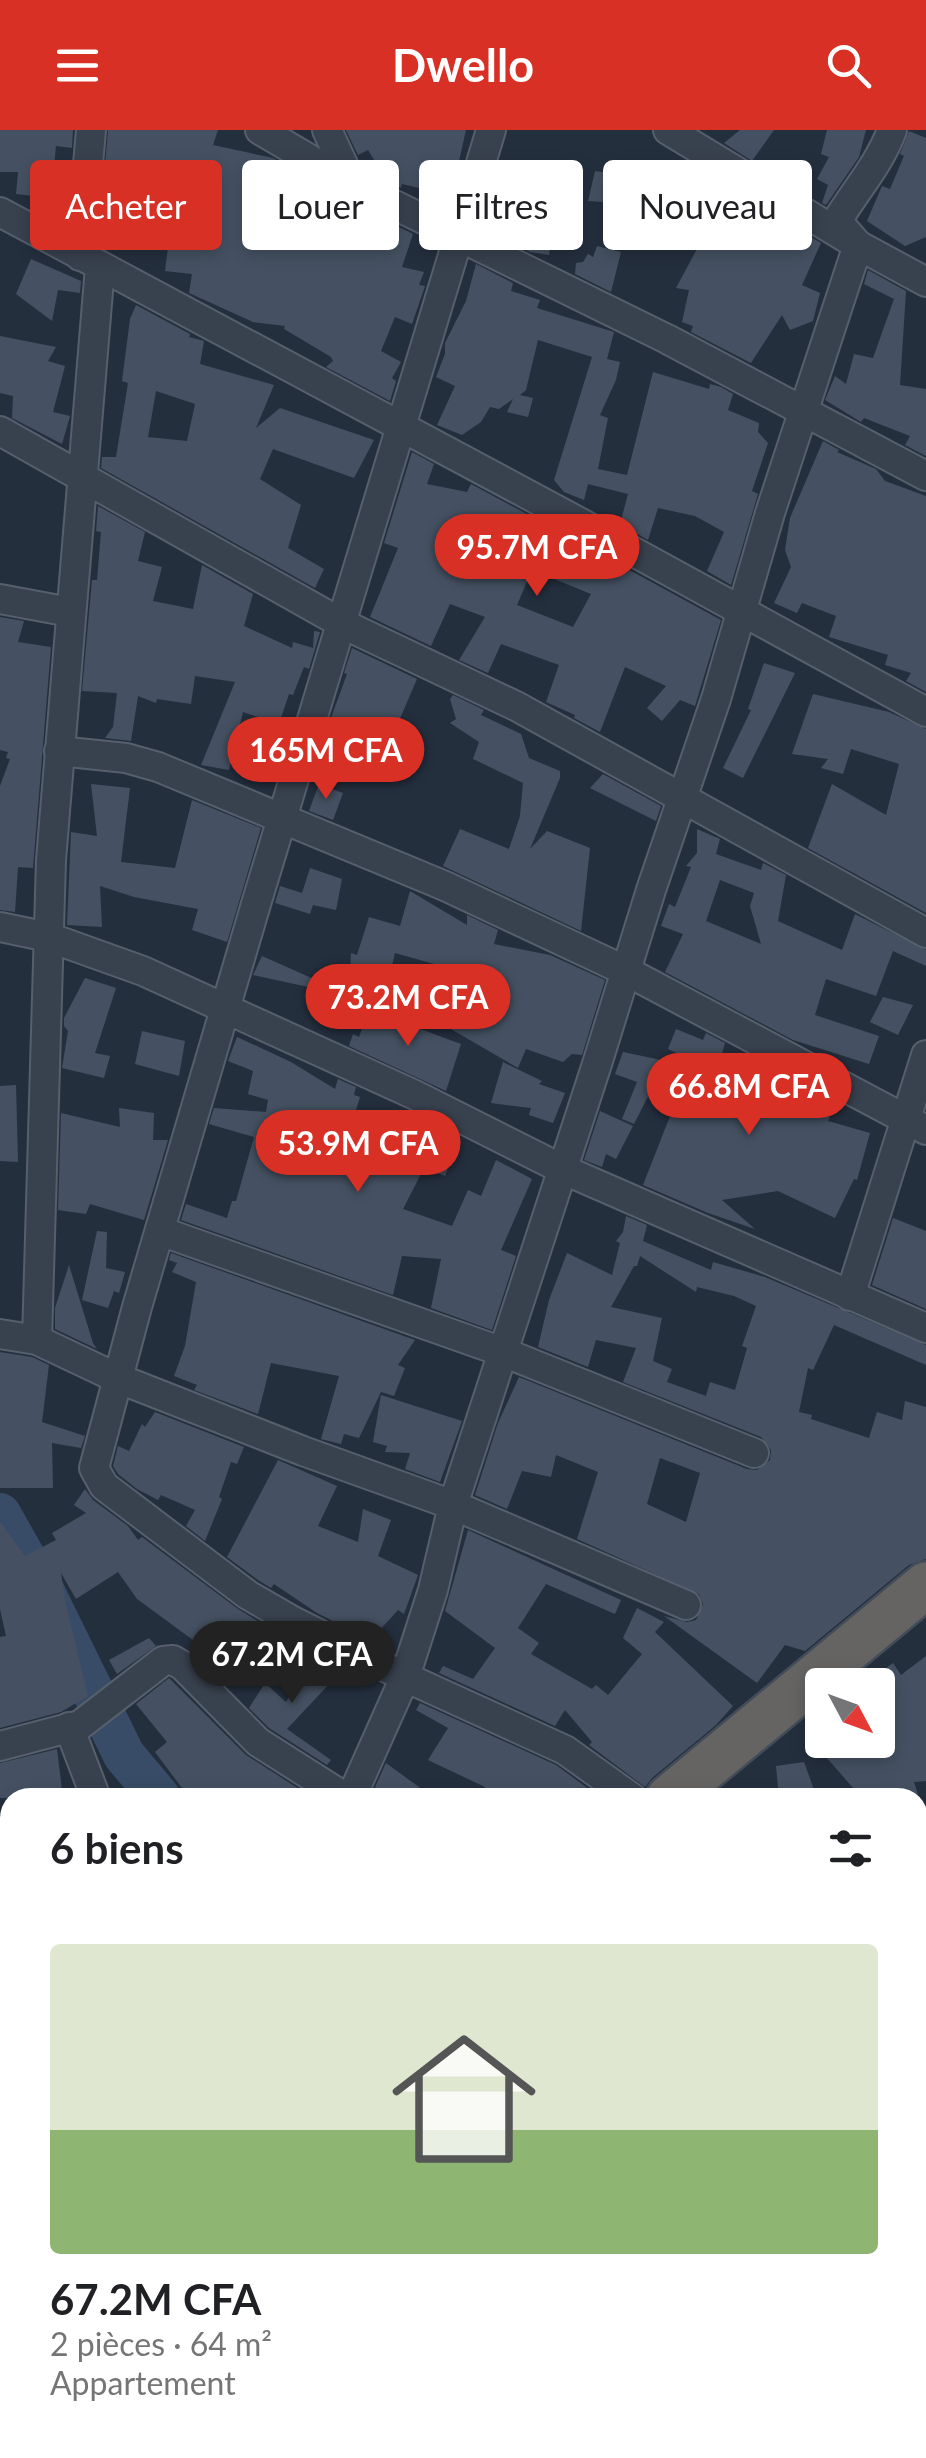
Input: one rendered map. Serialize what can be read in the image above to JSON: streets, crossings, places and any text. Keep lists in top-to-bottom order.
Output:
{
  "north": "bottom right",
  "page": {
    "header": "Dwello",
    "chip": [
      "Acheter",
      "Louer",
      "Filtres",
      "Nouveau"
    ],
    "price": [
      "95.7M CFA",
      "165M CFA",
      "73.2M CFA",
      "66.8M CFA",
      "53.9M CFA",
      "67.2M CFA"
    ],
    "heading": "6 biens",
    "list": [
      {
        "name": "67.2M CFA",
        "note": "2 pièces · 64 m² · Appartement"
      }
    ]
  }
}
